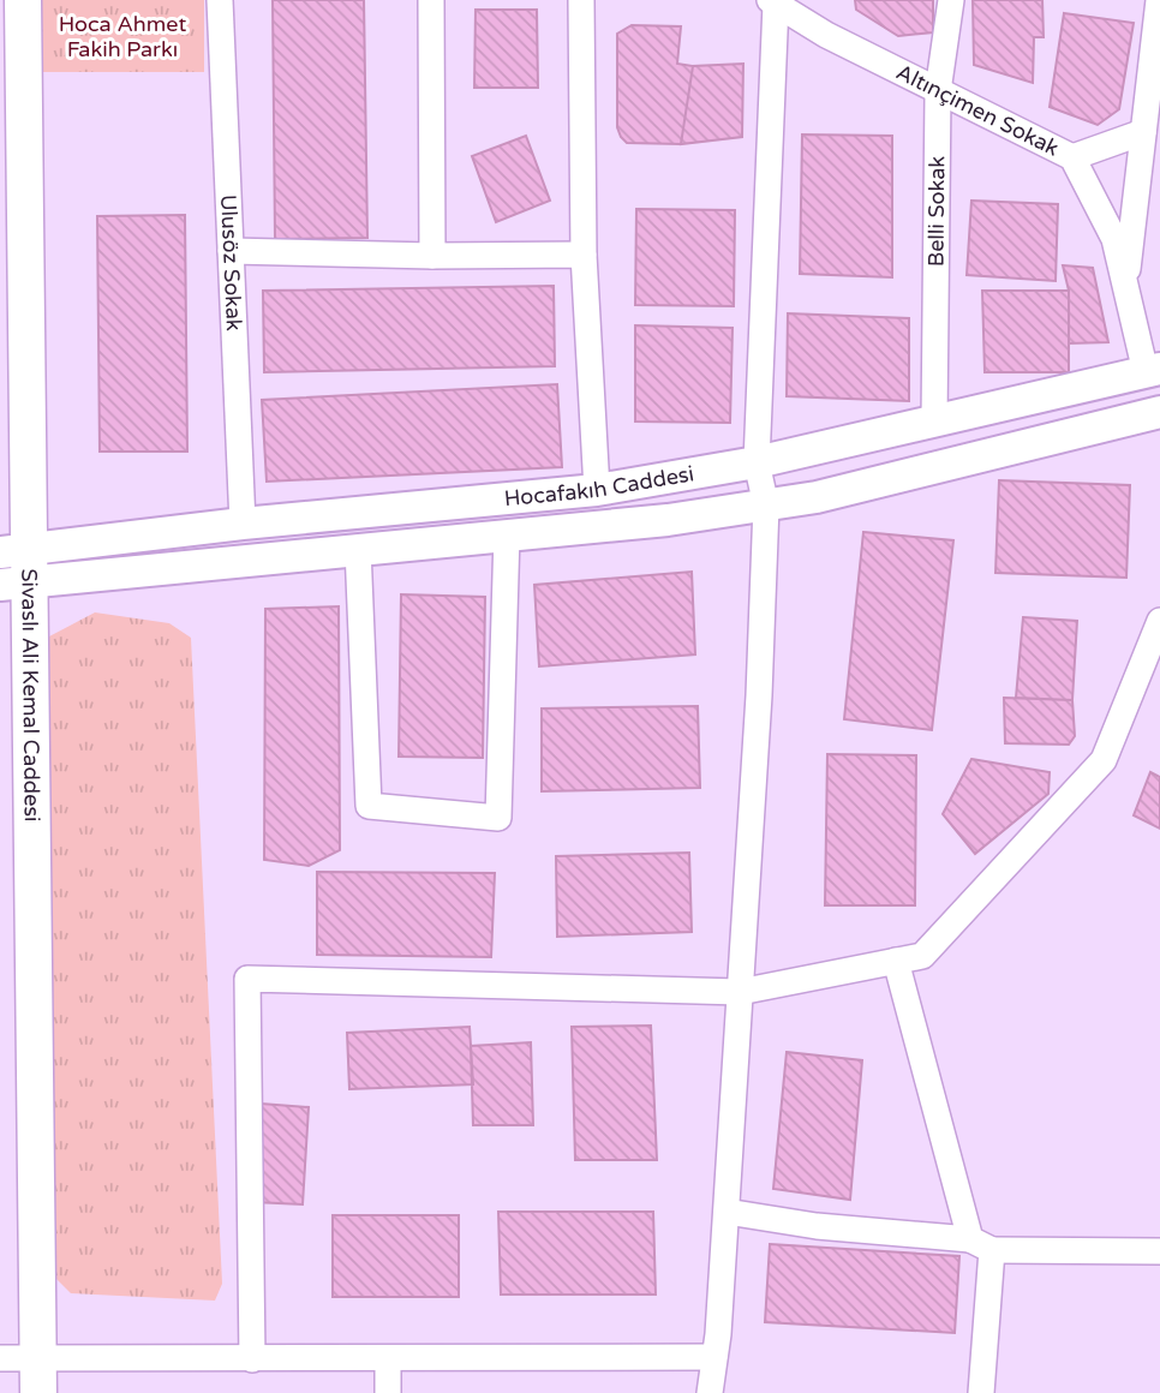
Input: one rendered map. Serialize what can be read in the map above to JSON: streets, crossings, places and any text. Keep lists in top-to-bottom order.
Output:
{
  "streets": {
    "main road": ["Sivaslı Ali Kemal Caddesi"],
    "street": [
      "Altınçimen Sokak",
      "Belli Sokak",
      "Ulusöz Sokak",
      "Hocafakıh Caddesi"
    ]
  },
  "crossings": [
    ["Altınçimen Sokak", "Belli Sokak"],
    ["Altınçimen Sokak", "Hocafakıh Caddesi"],
    ["Belli Sokak", "Hocafakıh Caddesi"],
    ["Ulusöz Sokak", "Hocafakıh Caddesi"],
    ["Hocafakıh Caddesi", "Sivaslı Ali Kemal Caddesi"]
  ],
  "parks": ["Hoca Ahmet Fakih Parkı"]
}
